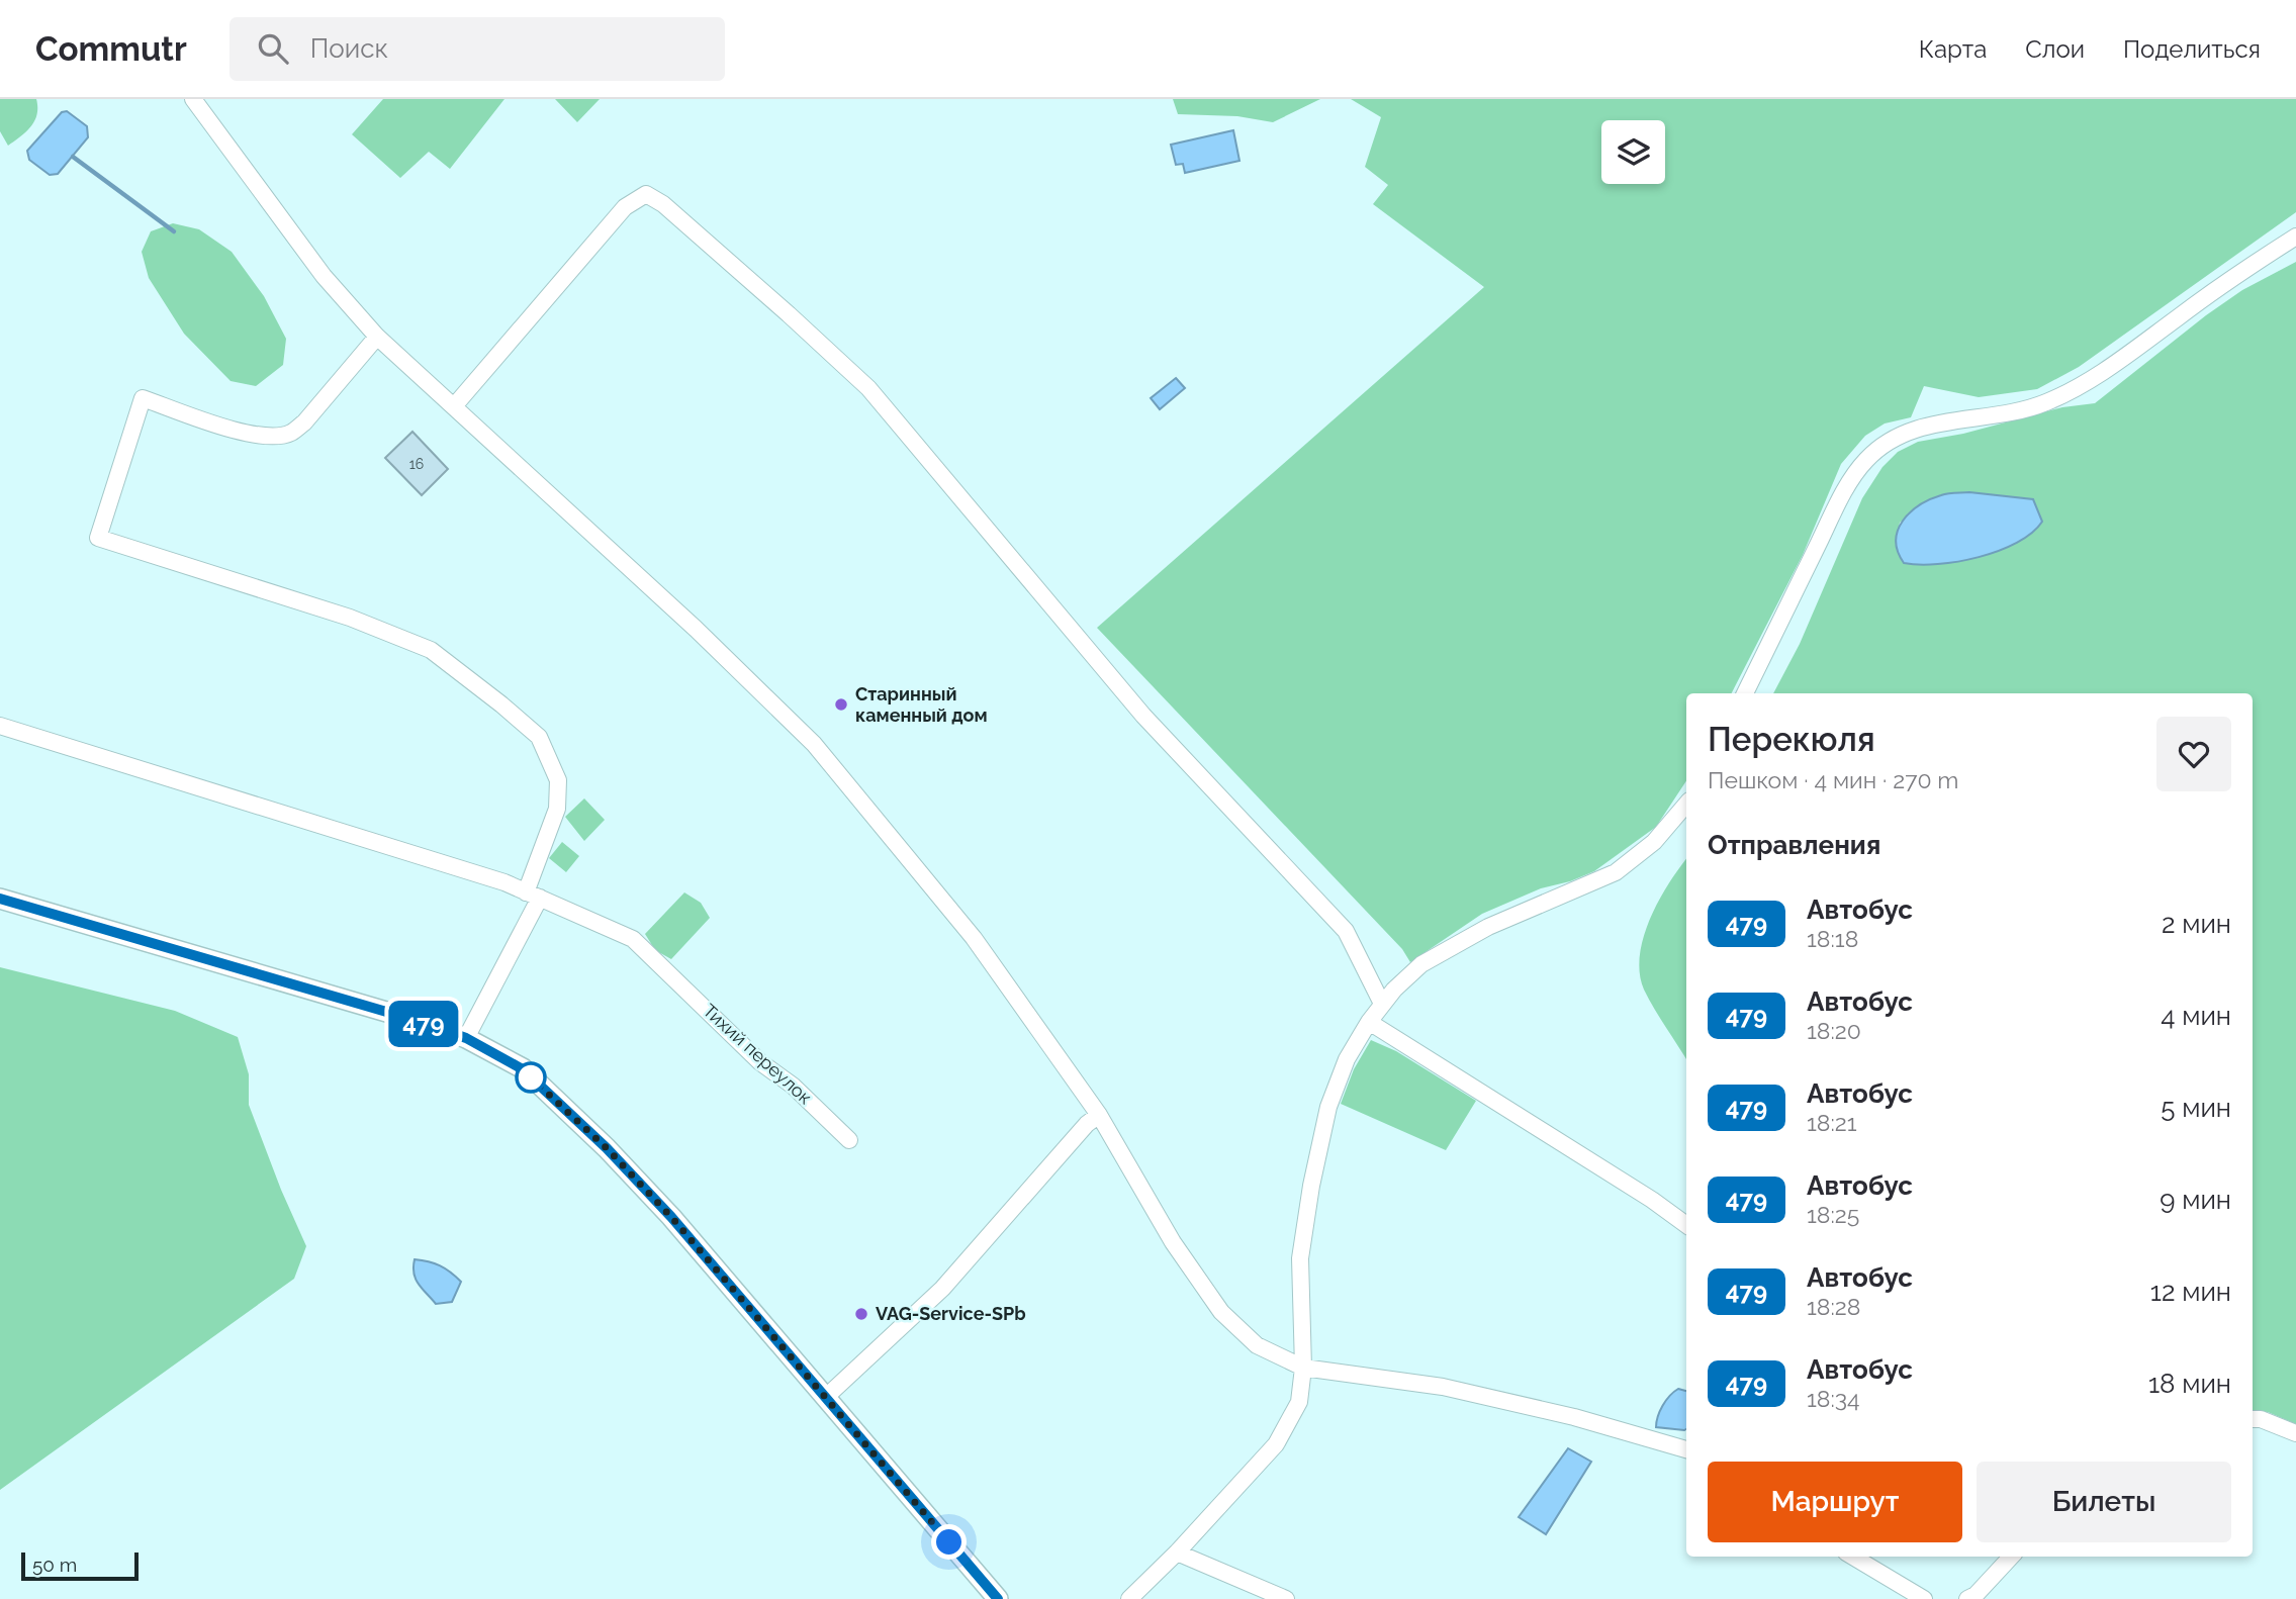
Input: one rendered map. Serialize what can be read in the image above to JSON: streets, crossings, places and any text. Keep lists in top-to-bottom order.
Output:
{
  "streets": {
    "street": ["Тихий переулок"]
  },
  "places": ["Старинный каменный дом", "VAG-Service-SPb"],
  "lines": ["bus line 479"],
  "house_numbers": ["16"],
  "scale_bar": "50 m",
  "page": {
    "header": "Commutr",
    "search": "Поиск",
    "nav": ["Карта", "Слои", "Поделиться"],
    "on_map": "479",
    "heading": [
      ["Перекюля", "Пешком · 4 мин · 270 m"],
      "Отправления"
    ],
    "list": [
      {
        "mark": "479",
        "name": "Автобус",
        "note": "18:18",
        "value": "2 мин"
      },
      {
        "mark": "479",
        "name": "Автобус",
        "note": "18:20",
        "value": "4 мин"
      },
      {
        "mark": "479",
        "name": "Автобус",
        "note": "18:21",
        "value": "5 мин"
      },
      {
        "mark": "479",
        "name": "Автобус",
        "note": "18:25",
        "value": "9 мин"
      },
      {
        "mark": "479",
        "name": "Автобус",
        "note": "18:28",
        "value": "12 мин"
      },
      {
        "mark": "479",
        "name": "Автобус",
        "note": "18:34",
        "value": "18 мин"
      }
    ],
    "buttons": ["Маршрут", "Билеты"],
    "scale": "50 m"
  }
}
